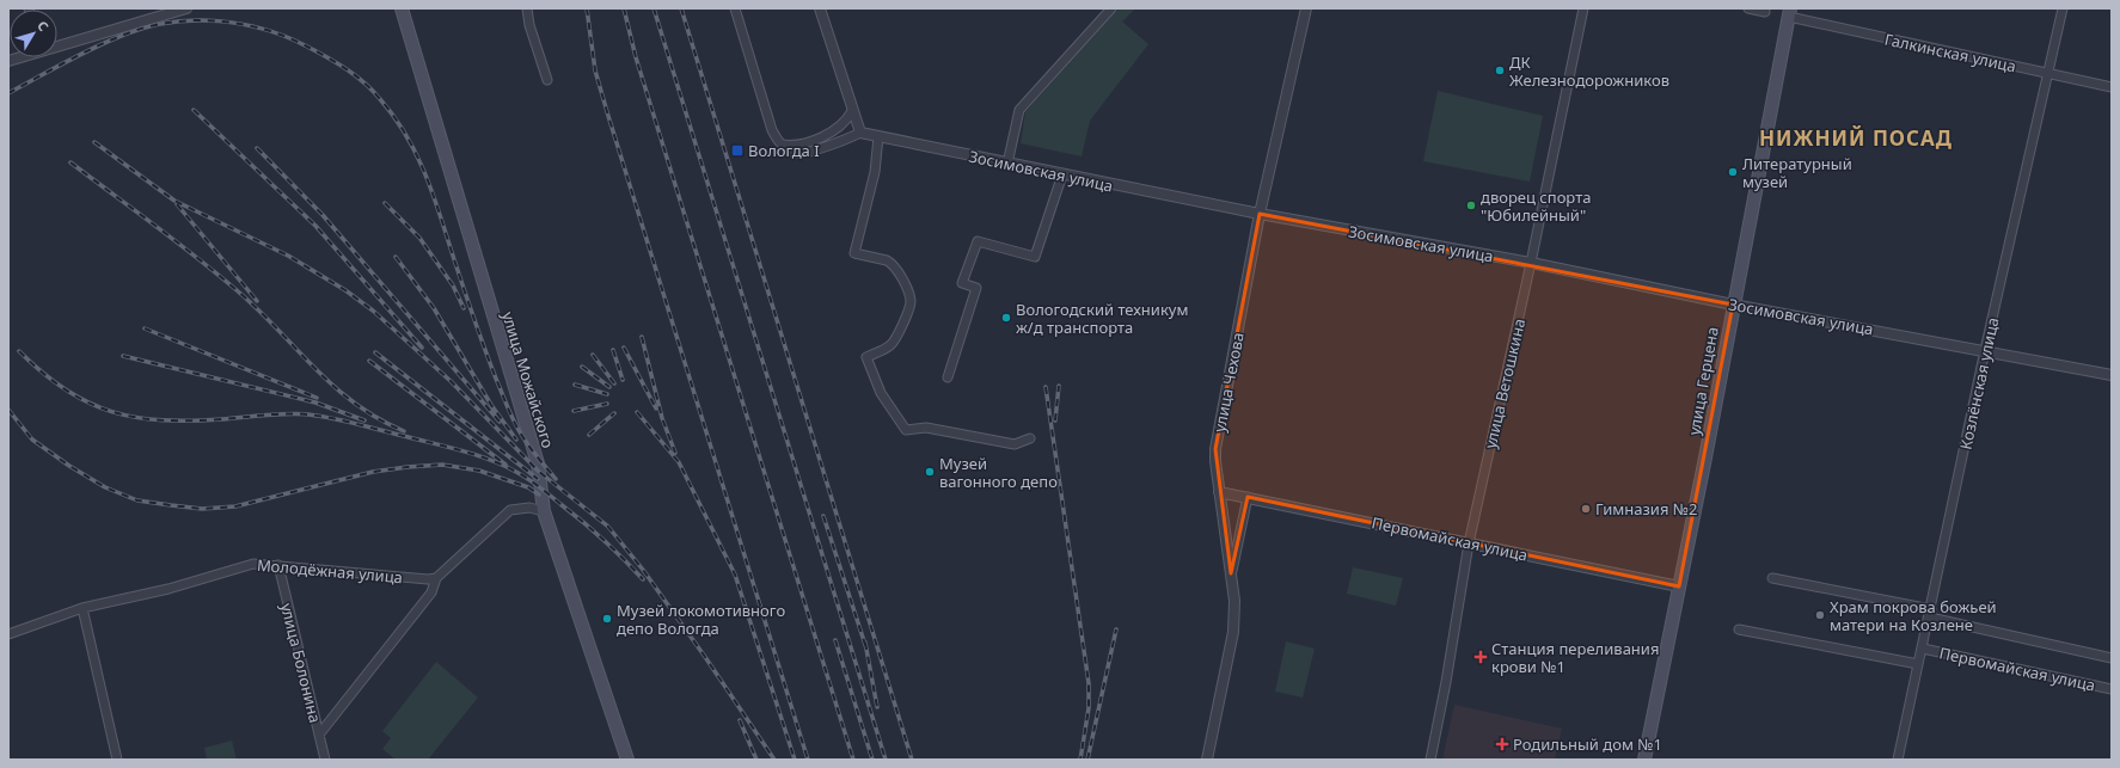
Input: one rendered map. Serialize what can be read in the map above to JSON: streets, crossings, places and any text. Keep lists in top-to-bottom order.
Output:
{
  "streets": {
    "main road": ["улица Можайского", "улица Герцена"],
    "street": [
      "Галкинская улица",
      "Зосимовская улица",
      "улица Чехова",
      "улица Ветошкина",
      "Козлёнская улица",
      "Первомайская улица",
      "Молодёжная улица",
      "улица Болонина"
    ]
  },
  "crossings": [
    ["Галкинская улица", "улица Герцена"],
    ["Галкинская улица", "Козлёнская улица"],
    ["Зосимовская улица", "улица Герцена"],
    ["Зосимовская улица", "улица Чехова"],
    ["Зосимовская улица", "улица Ветошкина"],
    ["Зосимовская улица", "Козлёнская улица"],
    ["улица Герцена", "Первомайская улица"],
    ["улица Чехова", "Первомайская улица"],
    ["улица Ветошкина", "Первомайская улица"],
    ["Козлёнская улица", "Первомайская улица"],
    ["Молодёжная улица", "улица Болонина"]
  ],
  "districts": ["НИЖНИЙ ПОСАД"],
  "places": {
    "other": [
      "ДК Железнодорожников",
      "Литературный музей",
      "дворец спорта \"Юбилейный\"",
      "Вологодский техникум ж/д транспорта",
      "Музей вагонного депо",
      "Гимназия №2",
      "Храм покрова божьей матери на Козлене",
      "Музей локомотивного депо Вологда"
    ],
    "transit": ["Вологда I"],
    "health": ["Станция переливания крови №1", "Родильный дом №1"]
  },
  "north": "top right"
}
